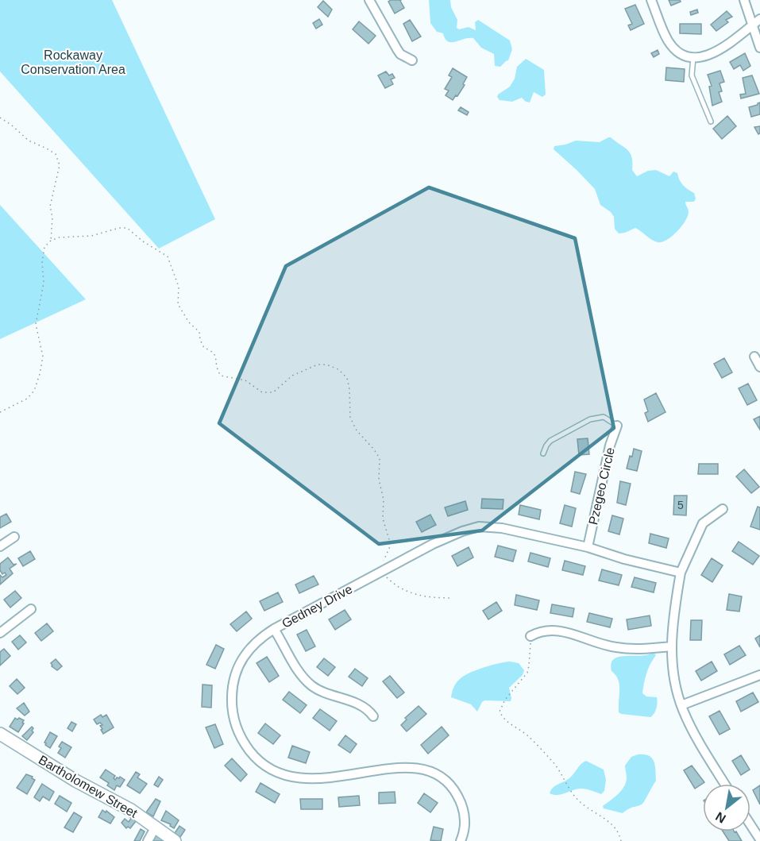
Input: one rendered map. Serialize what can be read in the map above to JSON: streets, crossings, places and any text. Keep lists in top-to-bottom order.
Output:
{
  "streets": {
    "main road": ["Bartholomew Street"],
    "street": ["Pzegeo Circle", "Gedney Drive"]
  },
  "crossings": [
    ["Pzegeo Circle", "Gedney Drive"]
  ],
  "parks": ["Rockaway Conservation Area"],
  "house_numbers": ["5"],
  "north": "bottom left"
}
